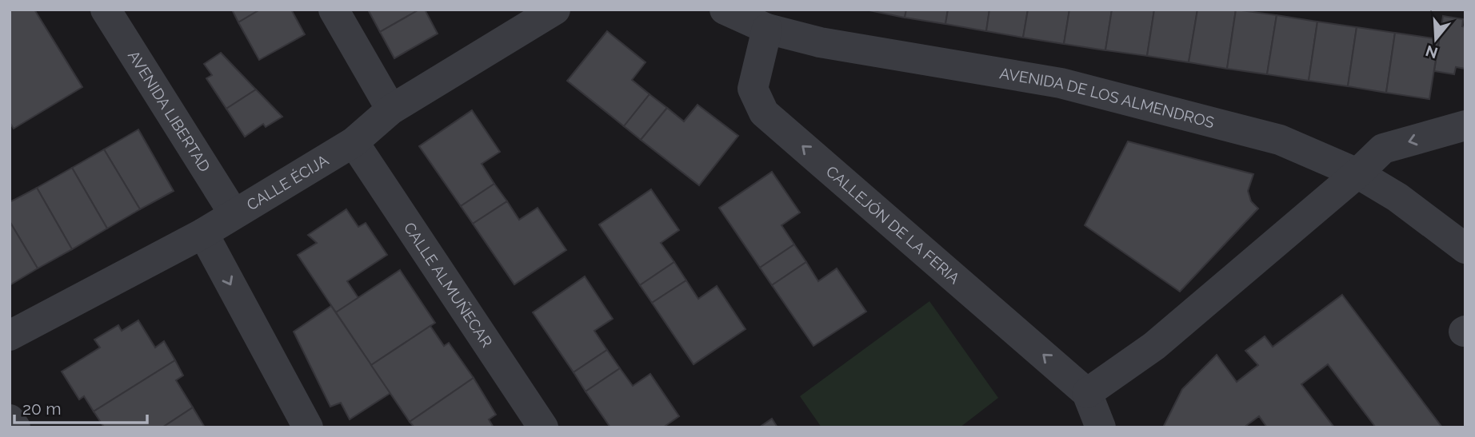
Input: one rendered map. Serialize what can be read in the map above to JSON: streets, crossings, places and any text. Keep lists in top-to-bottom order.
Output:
{
  "streets": {
    "street": [
      "AVENIDA DE LOS ALMENDROS",
      "AVENIDA LIBERTAD",
      "CALLE ÉCIJA",
      "CALLEJÓN DE LA FERIA",
      "CALLE ALMUÑECAR"
    ]
  },
  "crossings": [
    ["AVENIDA DE LOS ALMENDROS", "CALLEJÓN DE LA FERIA"],
    ["AVENIDA LIBERTAD", "CALLE ÉCIJA"],
    ["CALLE ÉCIJA", "CALLE ALMUÑECAR"]
  ],
  "one_way": ["CALLEJÓN DE LA FERIA"],
  "scale_bar": "20 m",
  "north": "bottom"
}
